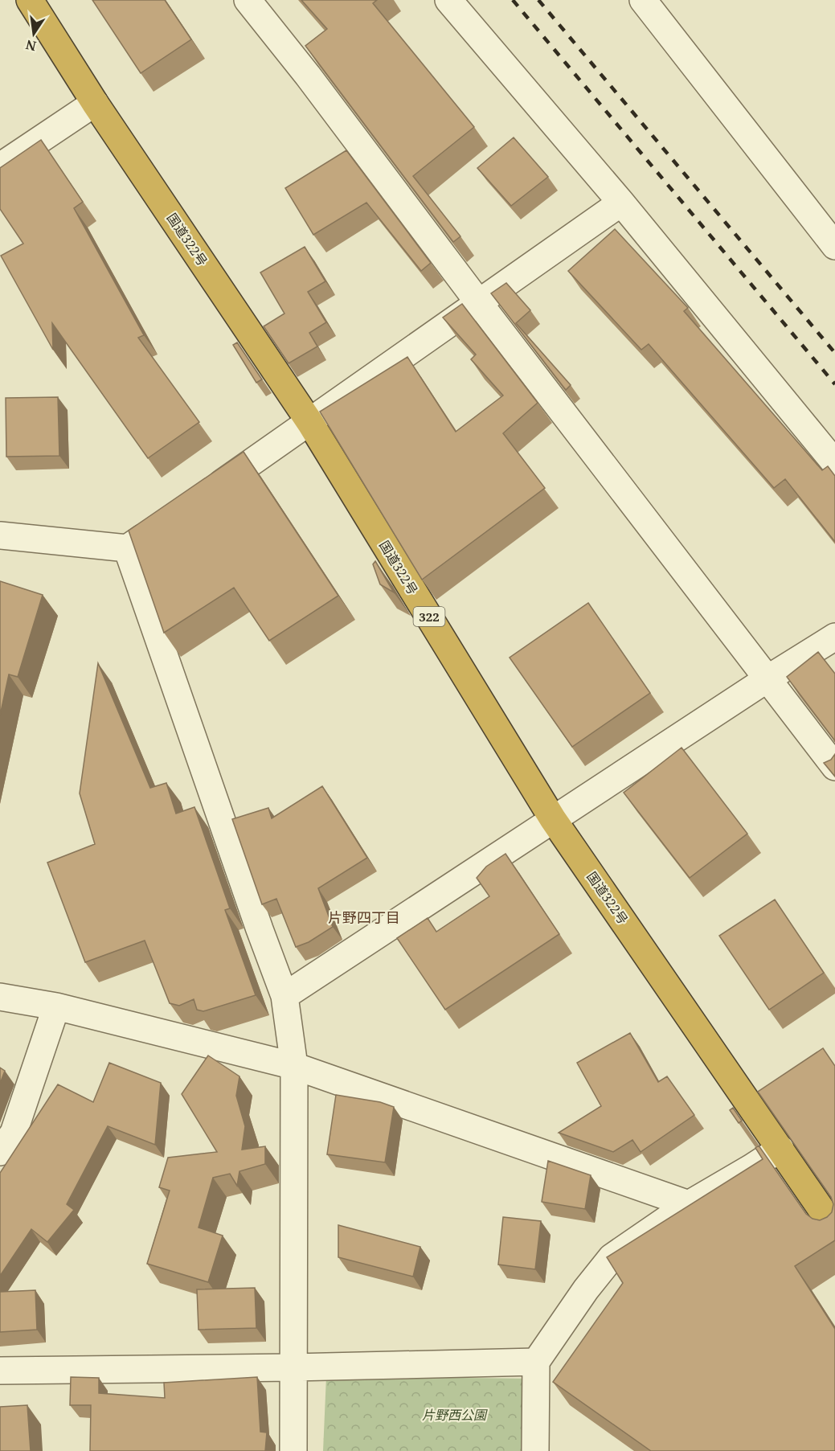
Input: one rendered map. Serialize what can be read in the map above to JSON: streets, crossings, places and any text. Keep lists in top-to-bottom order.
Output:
{
  "streets": {
    "highway": ["国道322号", "322"]
  },
  "districts": ["片野四丁目"],
  "parks": ["片野西公園"],
  "north": "bottom"
}
